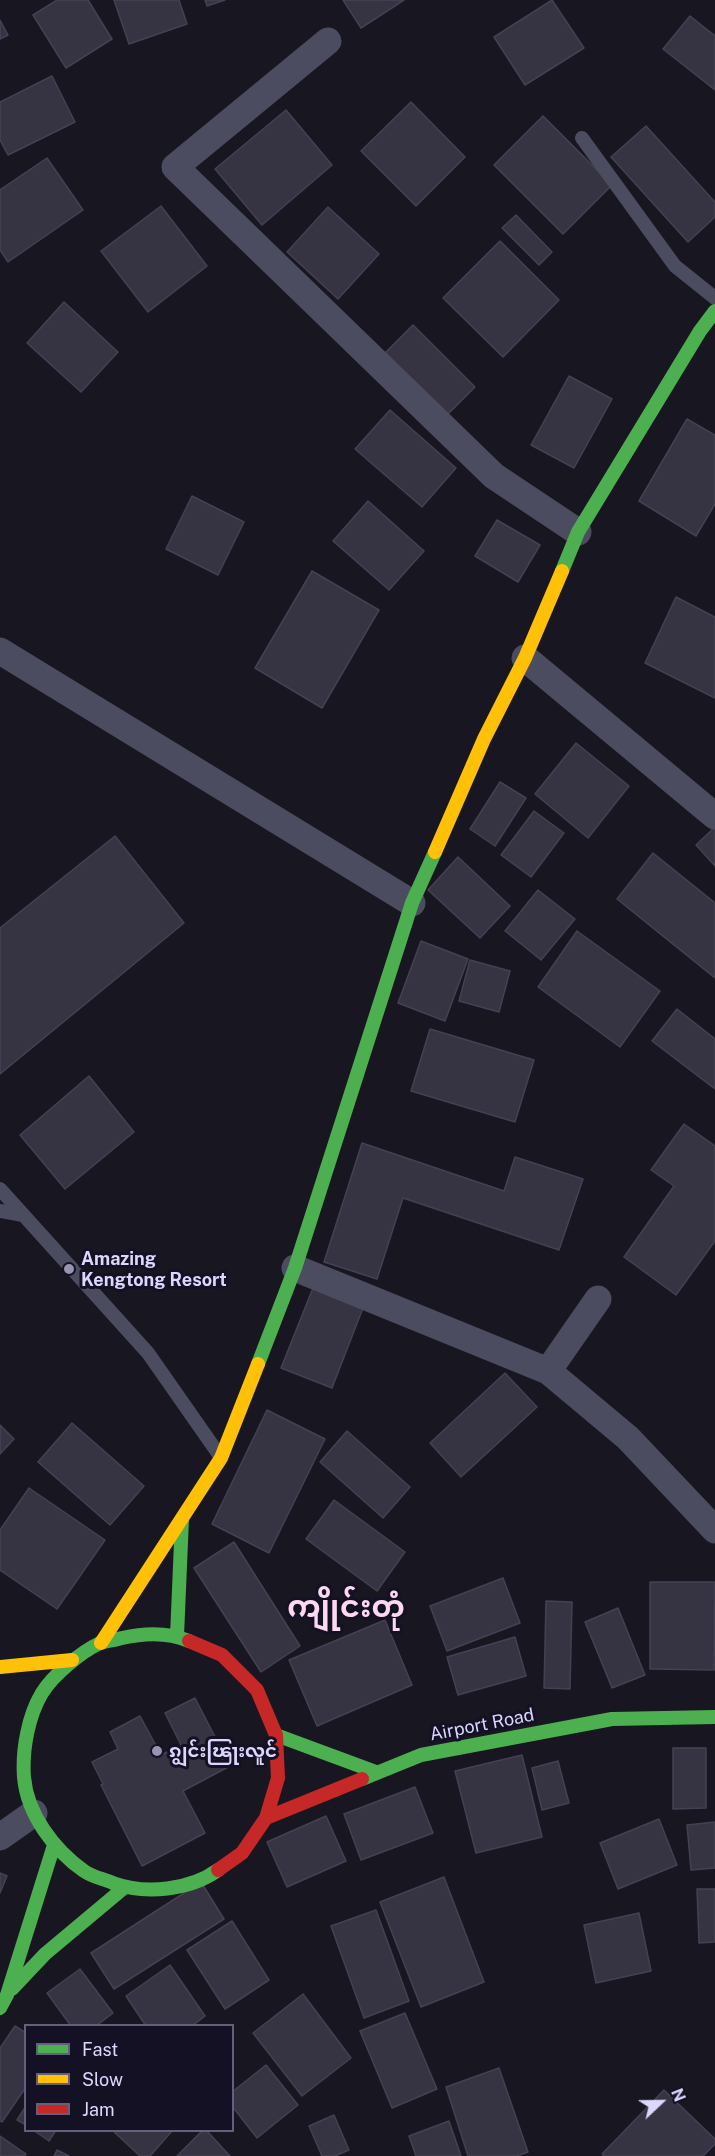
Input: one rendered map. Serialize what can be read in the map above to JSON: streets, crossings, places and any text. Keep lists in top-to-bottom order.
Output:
{
  "streets": {
    "main road": ["Airport Road"]
  },
  "districts": ["ကျိုင်းတုံ"],
  "places": ["Amazing Kengtong Resort", "ၵျွင်းၽြႃးလူင်"],
  "legend": ["Fast", "Slow", "Jam"],
  "north": "right"
}
